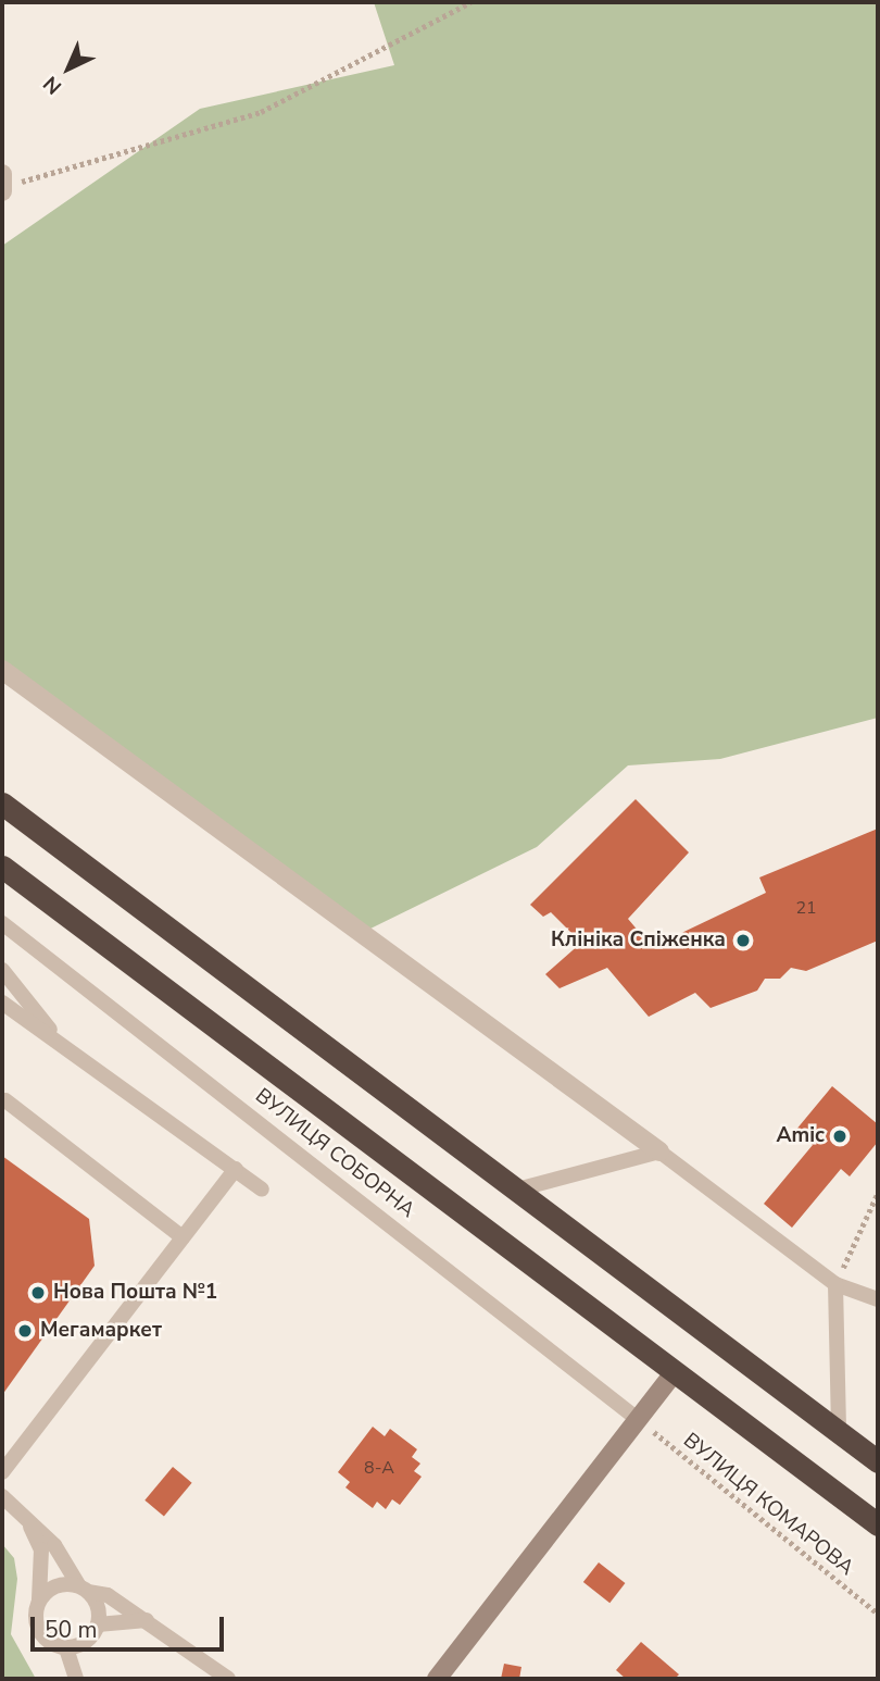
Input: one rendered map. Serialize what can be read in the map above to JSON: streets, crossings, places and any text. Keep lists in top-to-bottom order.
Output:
{
  "streets": {
    "lane": ["ВУЛИЦЯ СОБОРНА"],
    "path": ["ВУЛИЦЯ КОМАРОВА"]
  },
  "crossings": [
    ["ВУЛИЦЯ СОБОРНА", "ВУЛИЦЯ КОМАРОВА"]
  ],
  "places": [
    "Клініка Спіженка",
    "Amic",
    "Нова Пошта №1",
    "Мегамаркет"
  ],
  "house_numbers": ["21", "8-А"],
  "scale_bar": "50 m",
  "north": "bottom left"
}
